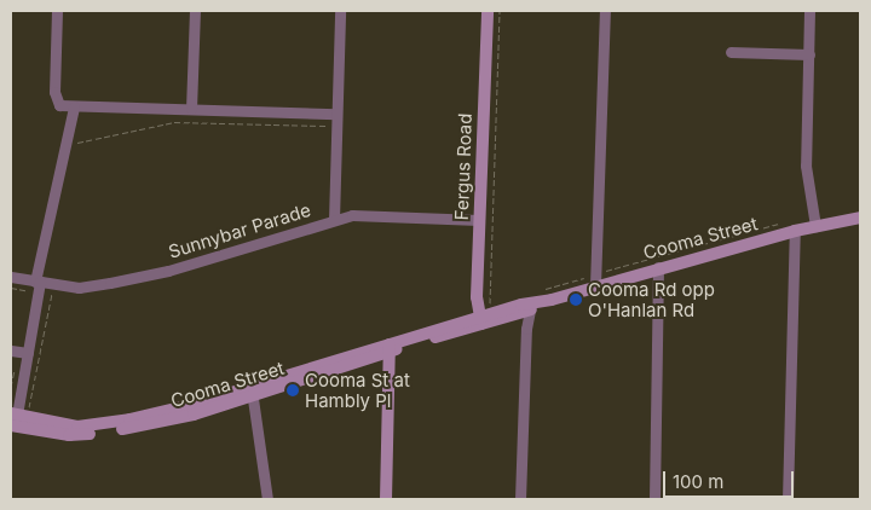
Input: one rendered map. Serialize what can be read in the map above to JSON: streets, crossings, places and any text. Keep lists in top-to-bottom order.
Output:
{
  "streets": {
    "main road": ["Fergus Road", "Cooma Street"],
    "street": ["Sunnybar Parade"]
  },
  "crossings": [
    ["Fergus Road", "Sunnybar Parade"],
    ["Fergus Road", "Cooma Street"]
  ],
  "places": ["Cooma Rd opp O'Hanlan Rd", "Cooma St at Hambly Pl"],
  "scale_bar": "100 m"
}
